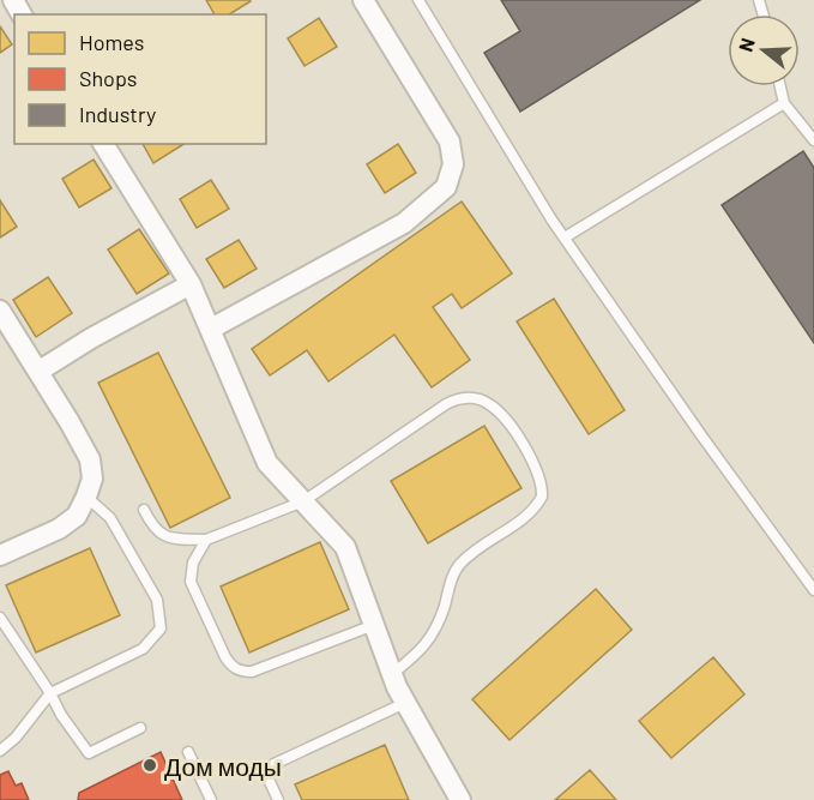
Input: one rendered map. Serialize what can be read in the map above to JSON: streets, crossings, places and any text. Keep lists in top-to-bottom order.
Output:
{
  "places": ["Дом моды"],
  "legend": ["Homes", "Shops", "Industry"],
  "north": "left"
}
